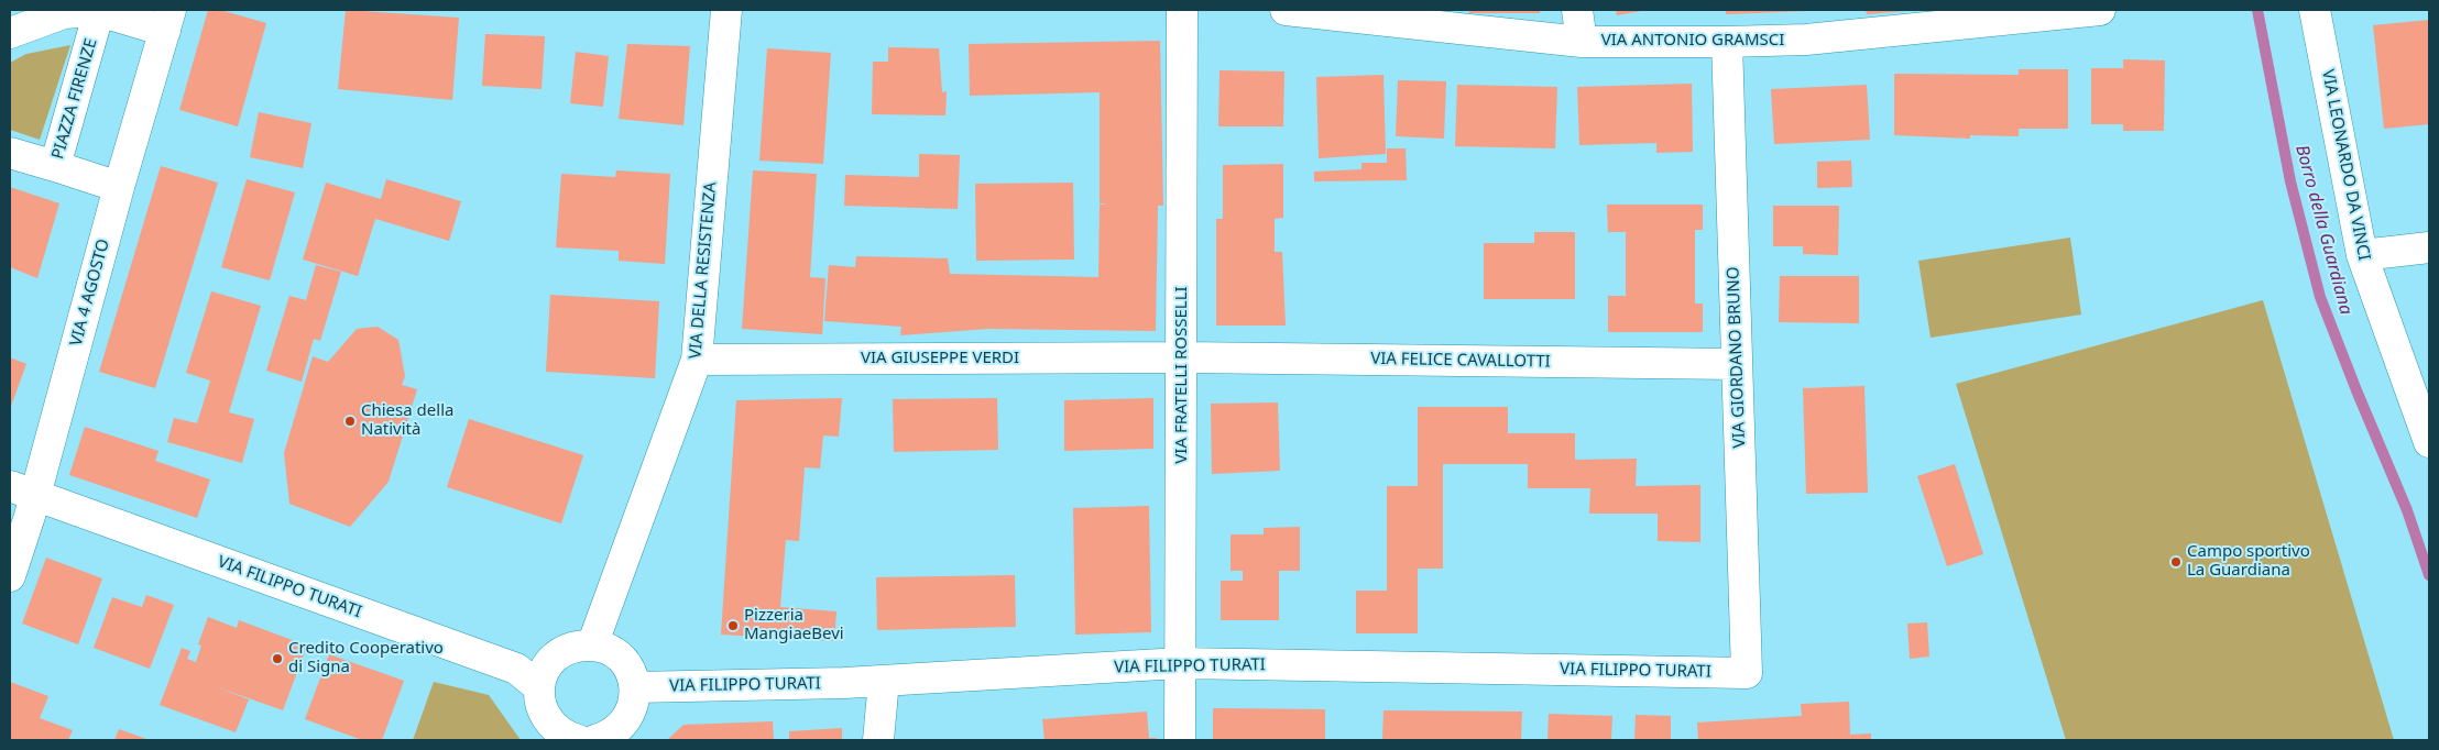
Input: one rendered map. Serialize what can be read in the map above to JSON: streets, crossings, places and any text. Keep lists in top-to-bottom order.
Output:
{
  "streets": {
    "street": [
      "VIA ANTONIO GRAMSCI",
      "PIAZZA FIRENZE",
      "VIA LEONARDO DA VINCI",
      "VIA DELLA RESISTENZA",
      "VIA 4 AGOSTO",
      "VIA GIORDANO BRUNO",
      "VIA GIUSEPPE VERDI",
      "VIA FELICE CAVALLOTTI",
      "VIA FRATELLI ROSSELLI",
      "VIA FILIPPO TURATI"
    ]
  },
  "crossings": [
    ["VIA ANTONIO GRAMSCI", "VIA GIORDANO BRUNO"],
    ["VIA DELLA RESISTENZA", "VIA GIUSEPPE VERDI"],
    ["VIA 4 AGOSTO", "VIA FILIPPO TURATI"],
    ["VIA GIORDANO BRUNO", "VIA FELICE CAVALLOTTI"],
    ["VIA GIORDANO BRUNO", "VIA FILIPPO TURATI"],
    ["VIA GIUSEPPE VERDI", "VIA FELICE CAVALLOTTI"],
    ["VIA GIUSEPPE VERDI", "VIA FRATELLI ROSSELLI"],
    ["VIA FELICE CAVALLOTTI", "VIA FRATELLI ROSSELLI"],
    ["VIA FRATELLI ROSSELLI", "VIA FILIPPO TURATI"]
  ],
  "water": ["Borro della Guardiana"],
  "places": [
    "Chiesa della Natività",
    "Campo sportivo La Guardiana",
    "Pizzeria MangiaeBevi",
    "Credito Cooperativo di Signa"
  ]
}
